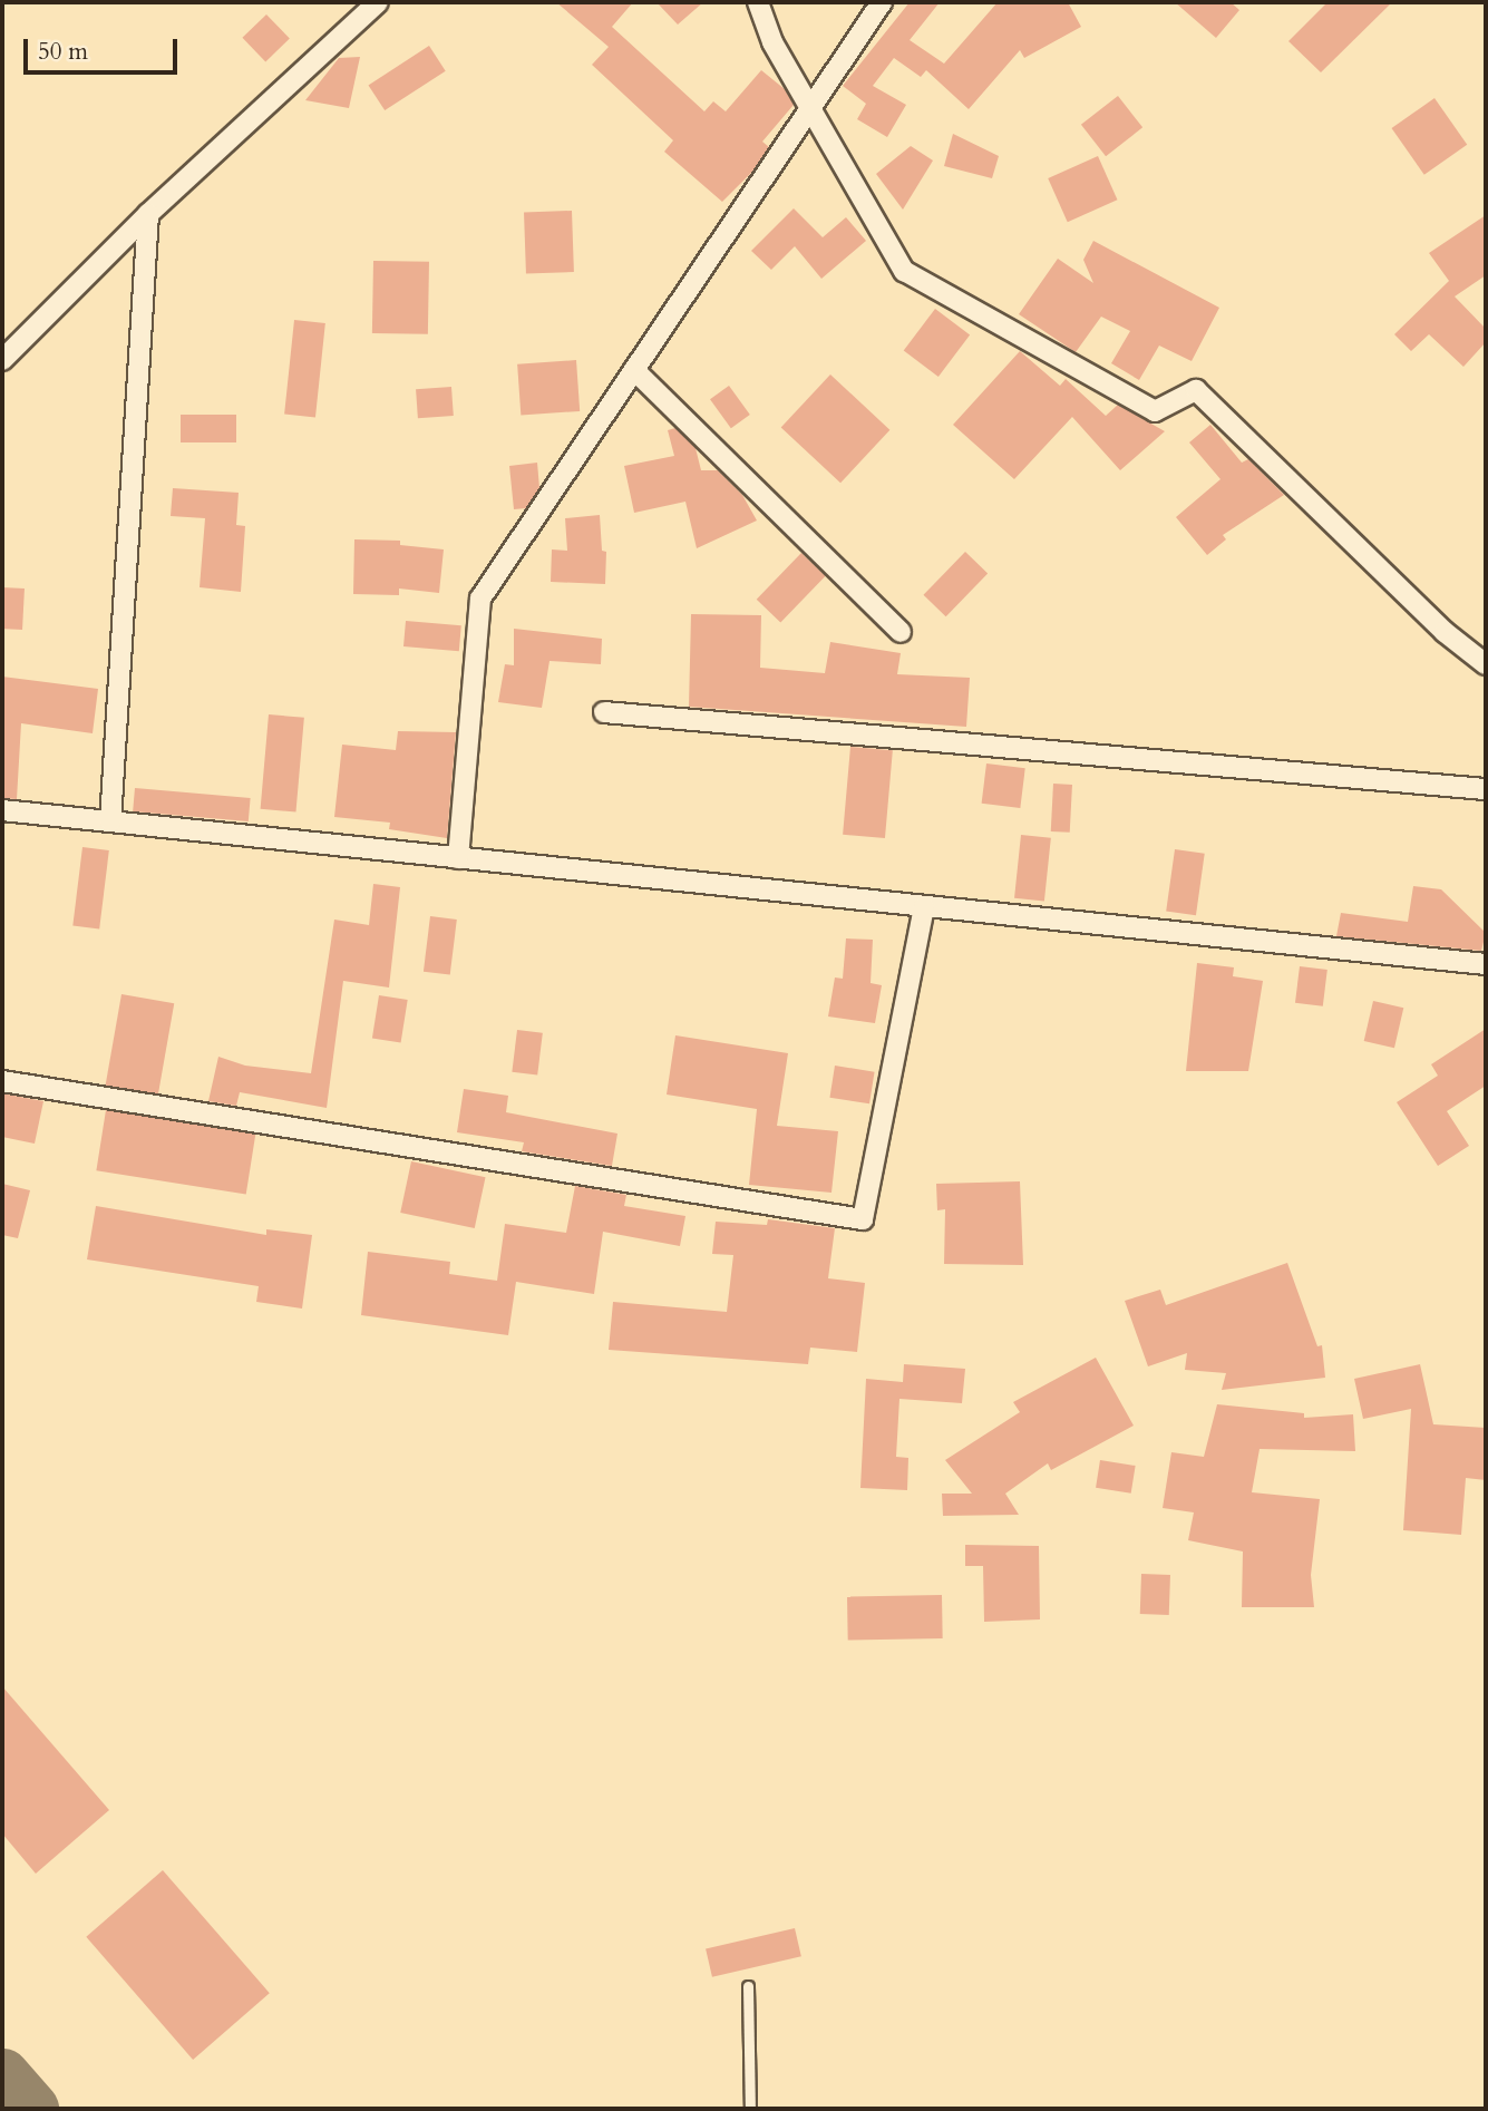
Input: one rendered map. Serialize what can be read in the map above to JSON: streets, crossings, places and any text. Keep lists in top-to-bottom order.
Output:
{
  "scale_bar": "50 m"
}
